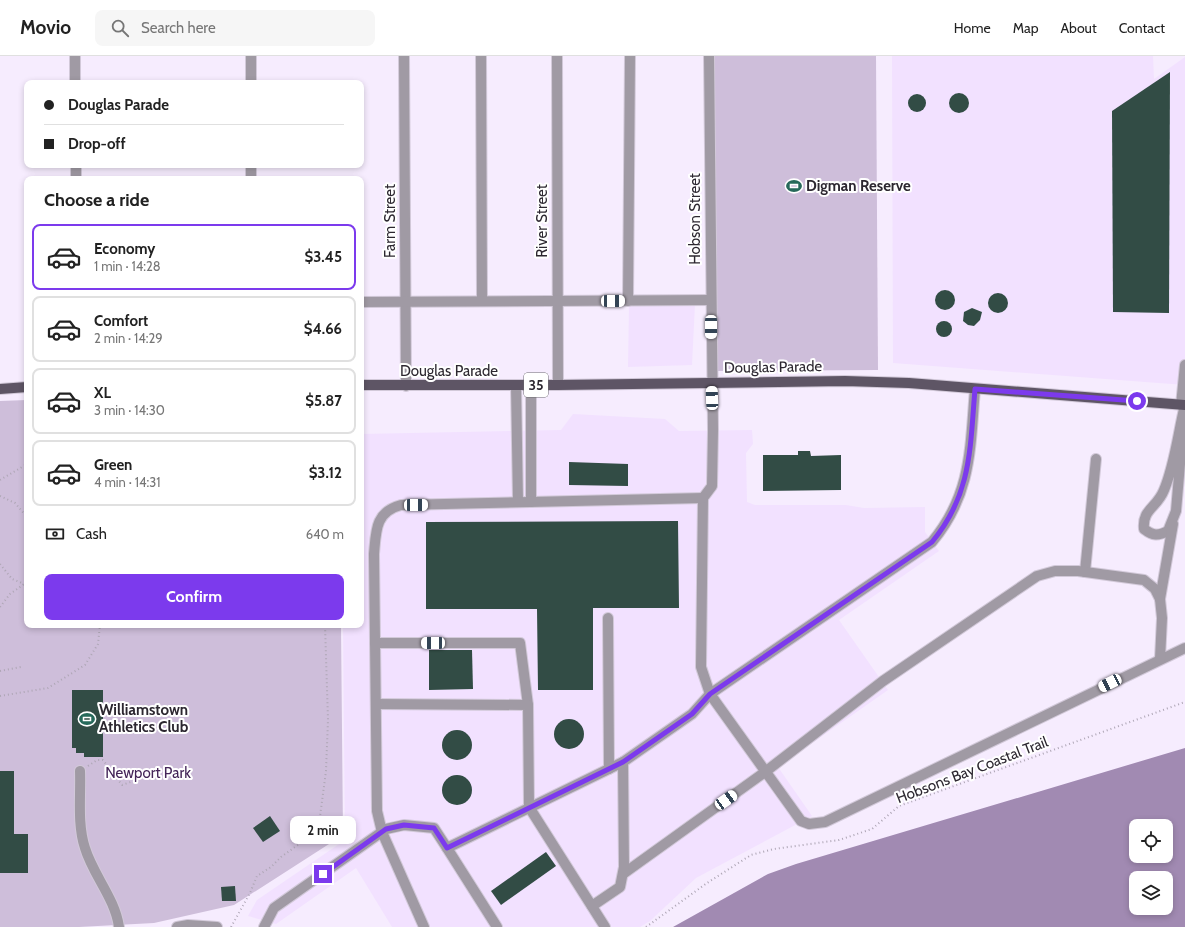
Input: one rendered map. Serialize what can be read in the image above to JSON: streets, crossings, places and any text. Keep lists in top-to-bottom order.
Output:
{
  "streets": {
    "main road": ["Douglas Parade", "35"],
    "street": ["Hobson Street", "Farm Street", "River Street"],
    "path": ["Hobsons Bay Coastal Trail"]
  },
  "crossings": [
    ["Hobson Street", "Douglas Parade"],
    ["Farm Street", "Douglas Parade"],
    ["River Street", "Douglas Parade"]
  ],
  "parks": ["Newport Park"],
  "places": {
    "sports": ["Digman Reserve", "Williamstown Athletics Club"]
  },
  "page": {
    "header": "Movio",
    "search": "Search here",
    "nav": [
      "Home",
      "Map",
      "About",
      "Contact"
    ],
    "banner": ["Douglas Parade", "Drop-off"],
    "heading": "Choose a ride",
    "list": [
      {
        "name": "Economy",
        "note": "1 min · 14:28",
        "value": "$3.45"
      },
      {
        "name": "Comfort",
        "note": "2 min · 14:29",
        "value": "$4.66"
      },
      {
        "name": "XL",
        "note": "3 min · 14:30",
        "value": "$5.87"
      },
      {
        "name": "Green",
        "note": "4 min · 14:31",
        "value": "$3.12"
      }
    ],
    "pay": ["Cash", "640 m"],
    "buttons": "Confirm",
    "bubble": "2 min"
  }
}
